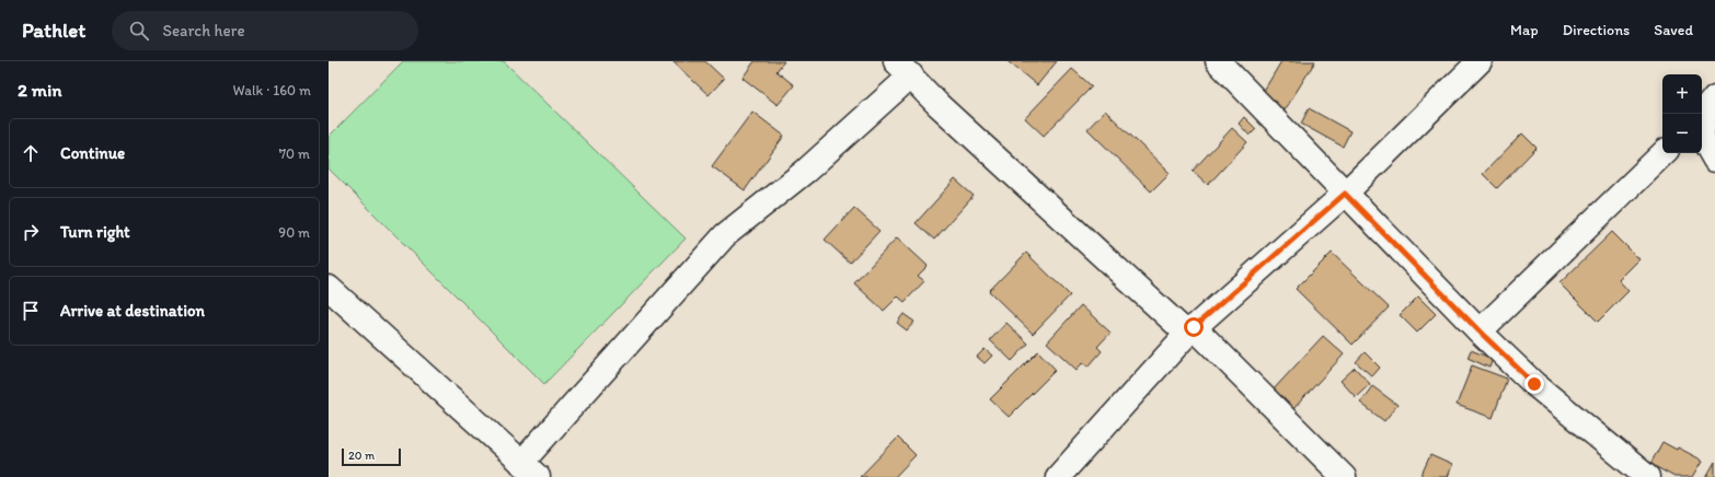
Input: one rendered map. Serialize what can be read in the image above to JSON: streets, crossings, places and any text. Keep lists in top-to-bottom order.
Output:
{
  "scale_bar": "20 m",
  "page": {
    "header": "Pathlet",
    "search": "Search here",
    "nav": ["Map", "Directions", "Saved"],
    "heading": ["2 min", "Walk · 160 m"],
    "map_buttons": ["+", "−"],
    "list": [
      ["Continue", "70 m"],
      ["Turn right", "90 m"],
      "Arrive at destination"
    ],
    "scale": "20 m"
  }
}
